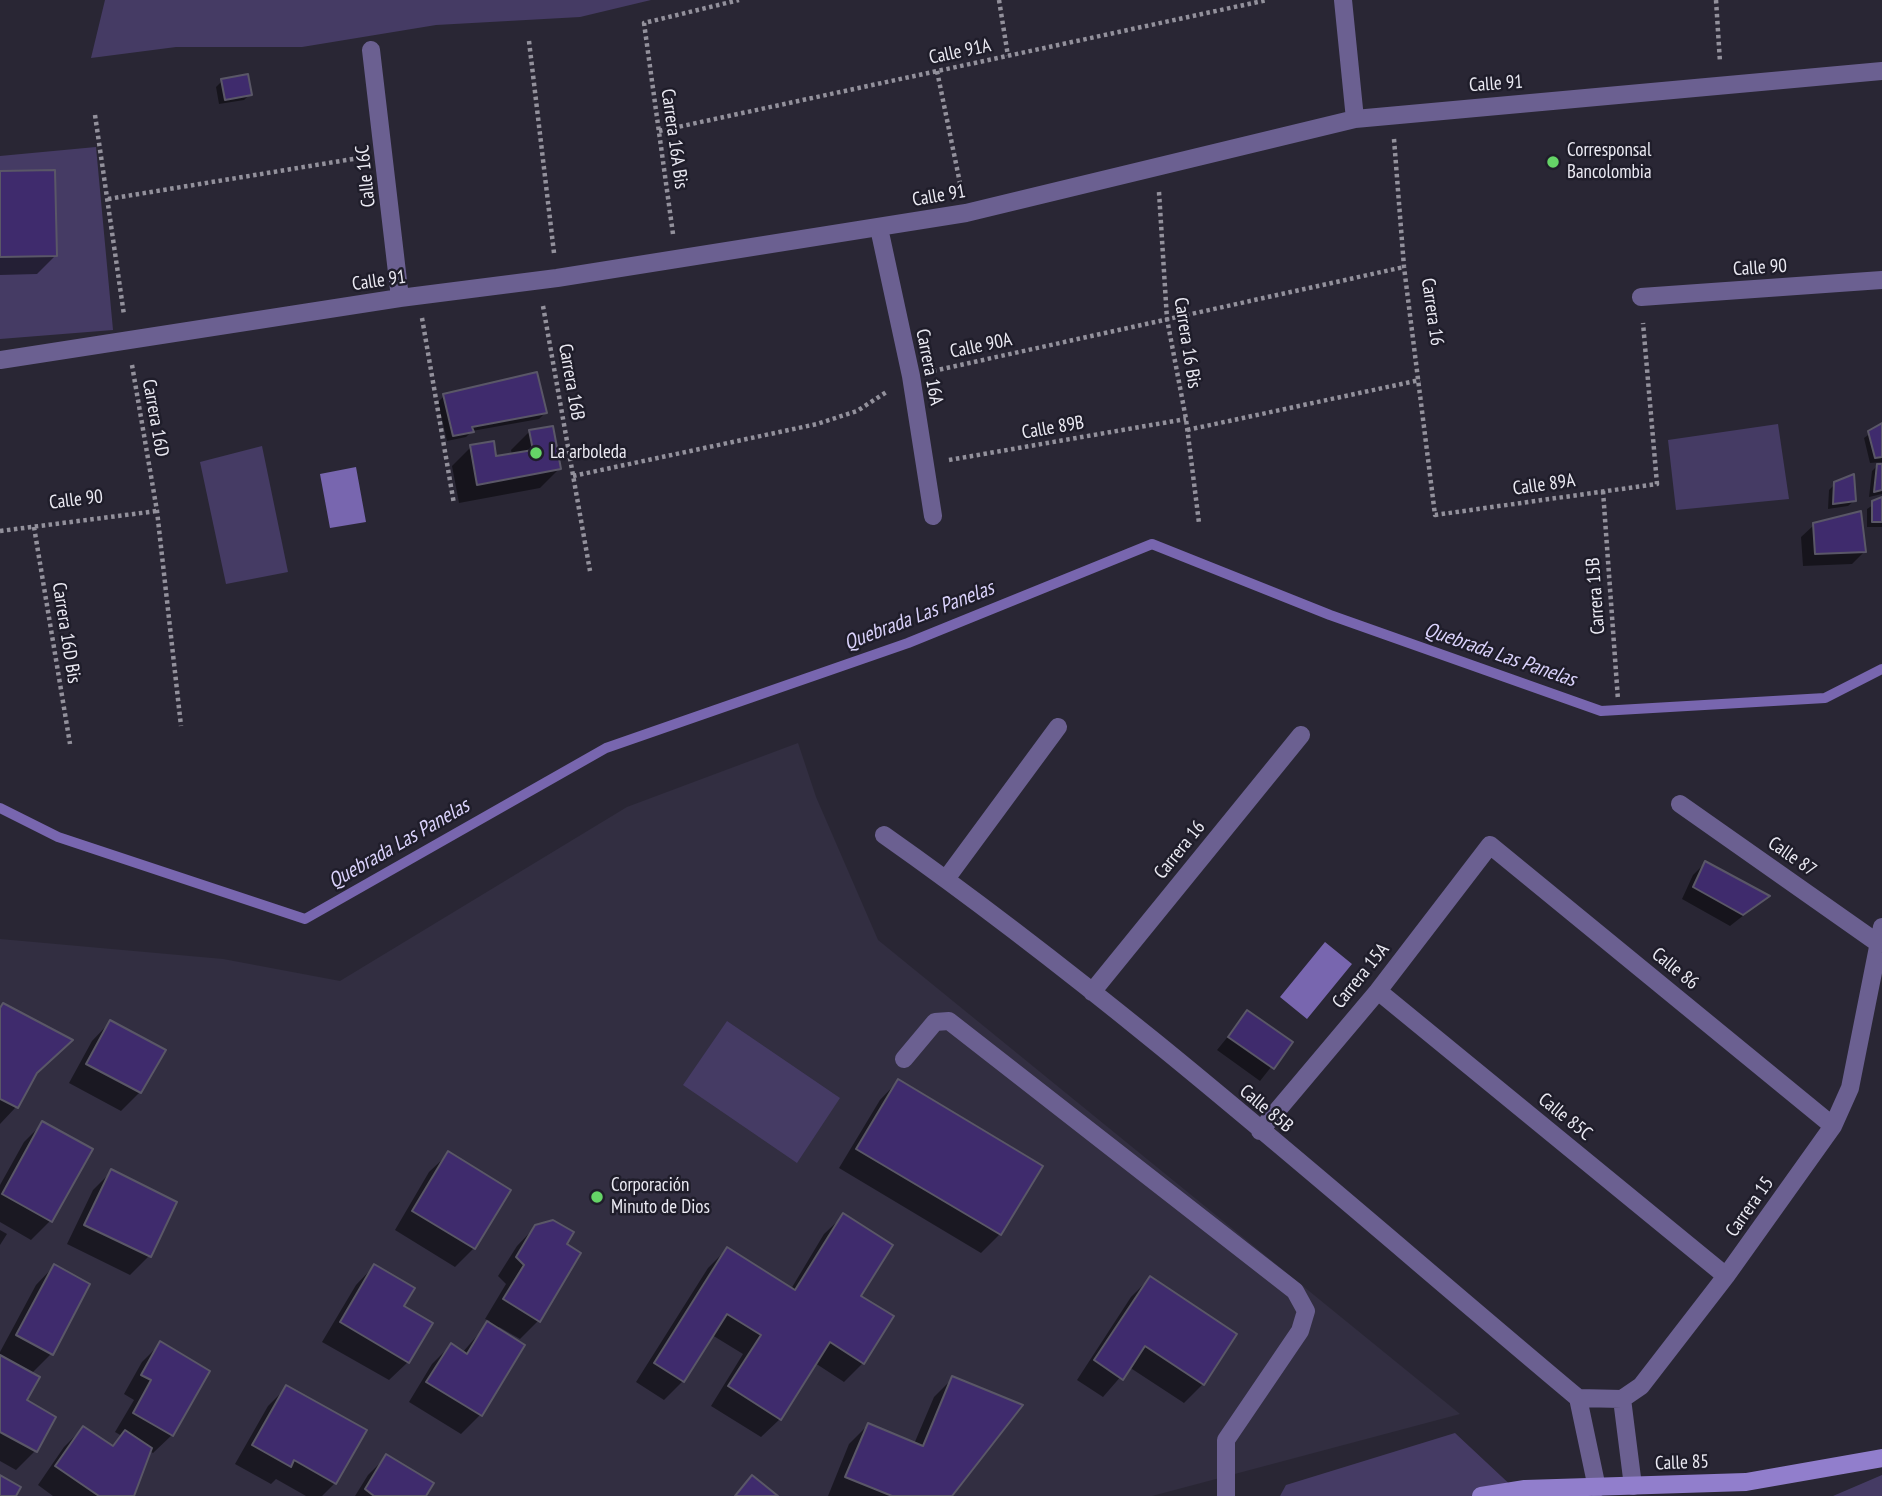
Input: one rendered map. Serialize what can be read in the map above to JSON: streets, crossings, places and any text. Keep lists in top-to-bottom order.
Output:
{
  "streets": {
    "street": [
      "Calle 91",
      "Calle 16C",
      "Calle 90",
      "Carrera 16",
      "Carrera 16A",
      "Calle 87",
      "Calle 86",
      "Carrera 15A",
      "Calle 85B",
      "Calle 85C",
      "Carrera 15",
      "Calle 85"
    ],
    "path": [
      "Calle 91A",
      "Carrera 16A Bis",
      "Carrera 16 Bis",
      "Calle 90A",
      "Carrera 16B",
      "Carrera 16D",
      "Calle 89B",
      "Calle 89A",
      "Carrera 15B",
      "Carrera 16D Bis"
    ]
  },
  "crossings": [
    ["Calle 91A", "Carrera 16A Bis"],
    ["Calle 91", "Carrera 16A Bis"],
    ["Calle 91", "Calle 16C"],
    ["Calle 91", "Carrera 16"],
    ["Calle 91", "Carrera 16 Bis"],
    ["Calle 91", "Carrera 16A"],
    ["Calle 91", "Carrera 16B"],
    ["Calle 91", "Carrera 16D"],
    ["Calle 90", "Carrera 16D"],
    ["Calle 90", "Calle 89A"],
    ["Calle 90", "Carrera 16D Bis"],
    ["Carrera 16", "Calle 90A"],
    ["Carrera 16", "Calle 89A"],
    ["Carrera 16", "Calle 85B"],
    ["Carrera 16 Bis", "Calle 90A"],
    ["Carrera 16 Bis", "Calle 89B"],
    ["Calle 90A", "Carrera 16A"],
    ["Calle 90A", "Carrera 16B"],
    ["Carrera 16A", "Calle 89B"],
    ["Calle 89A", "Carrera 15B"],
    ["Calle 87", "Carrera 15"],
    ["Calle 86", "Carrera 15A"],
    ["Calle 86", "Carrera 15"],
    ["Carrera 15A", "Calle 85B"],
    ["Carrera 15A", "Calle 85C"],
    ["Calle 85C", "Carrera 15"]
  ],
  "water": ["Quebrada Las Panelas"],
  "places": ["Corresponsal Bancolombia", "La arboleda", "Corporación Minuto de Dios"]
}
